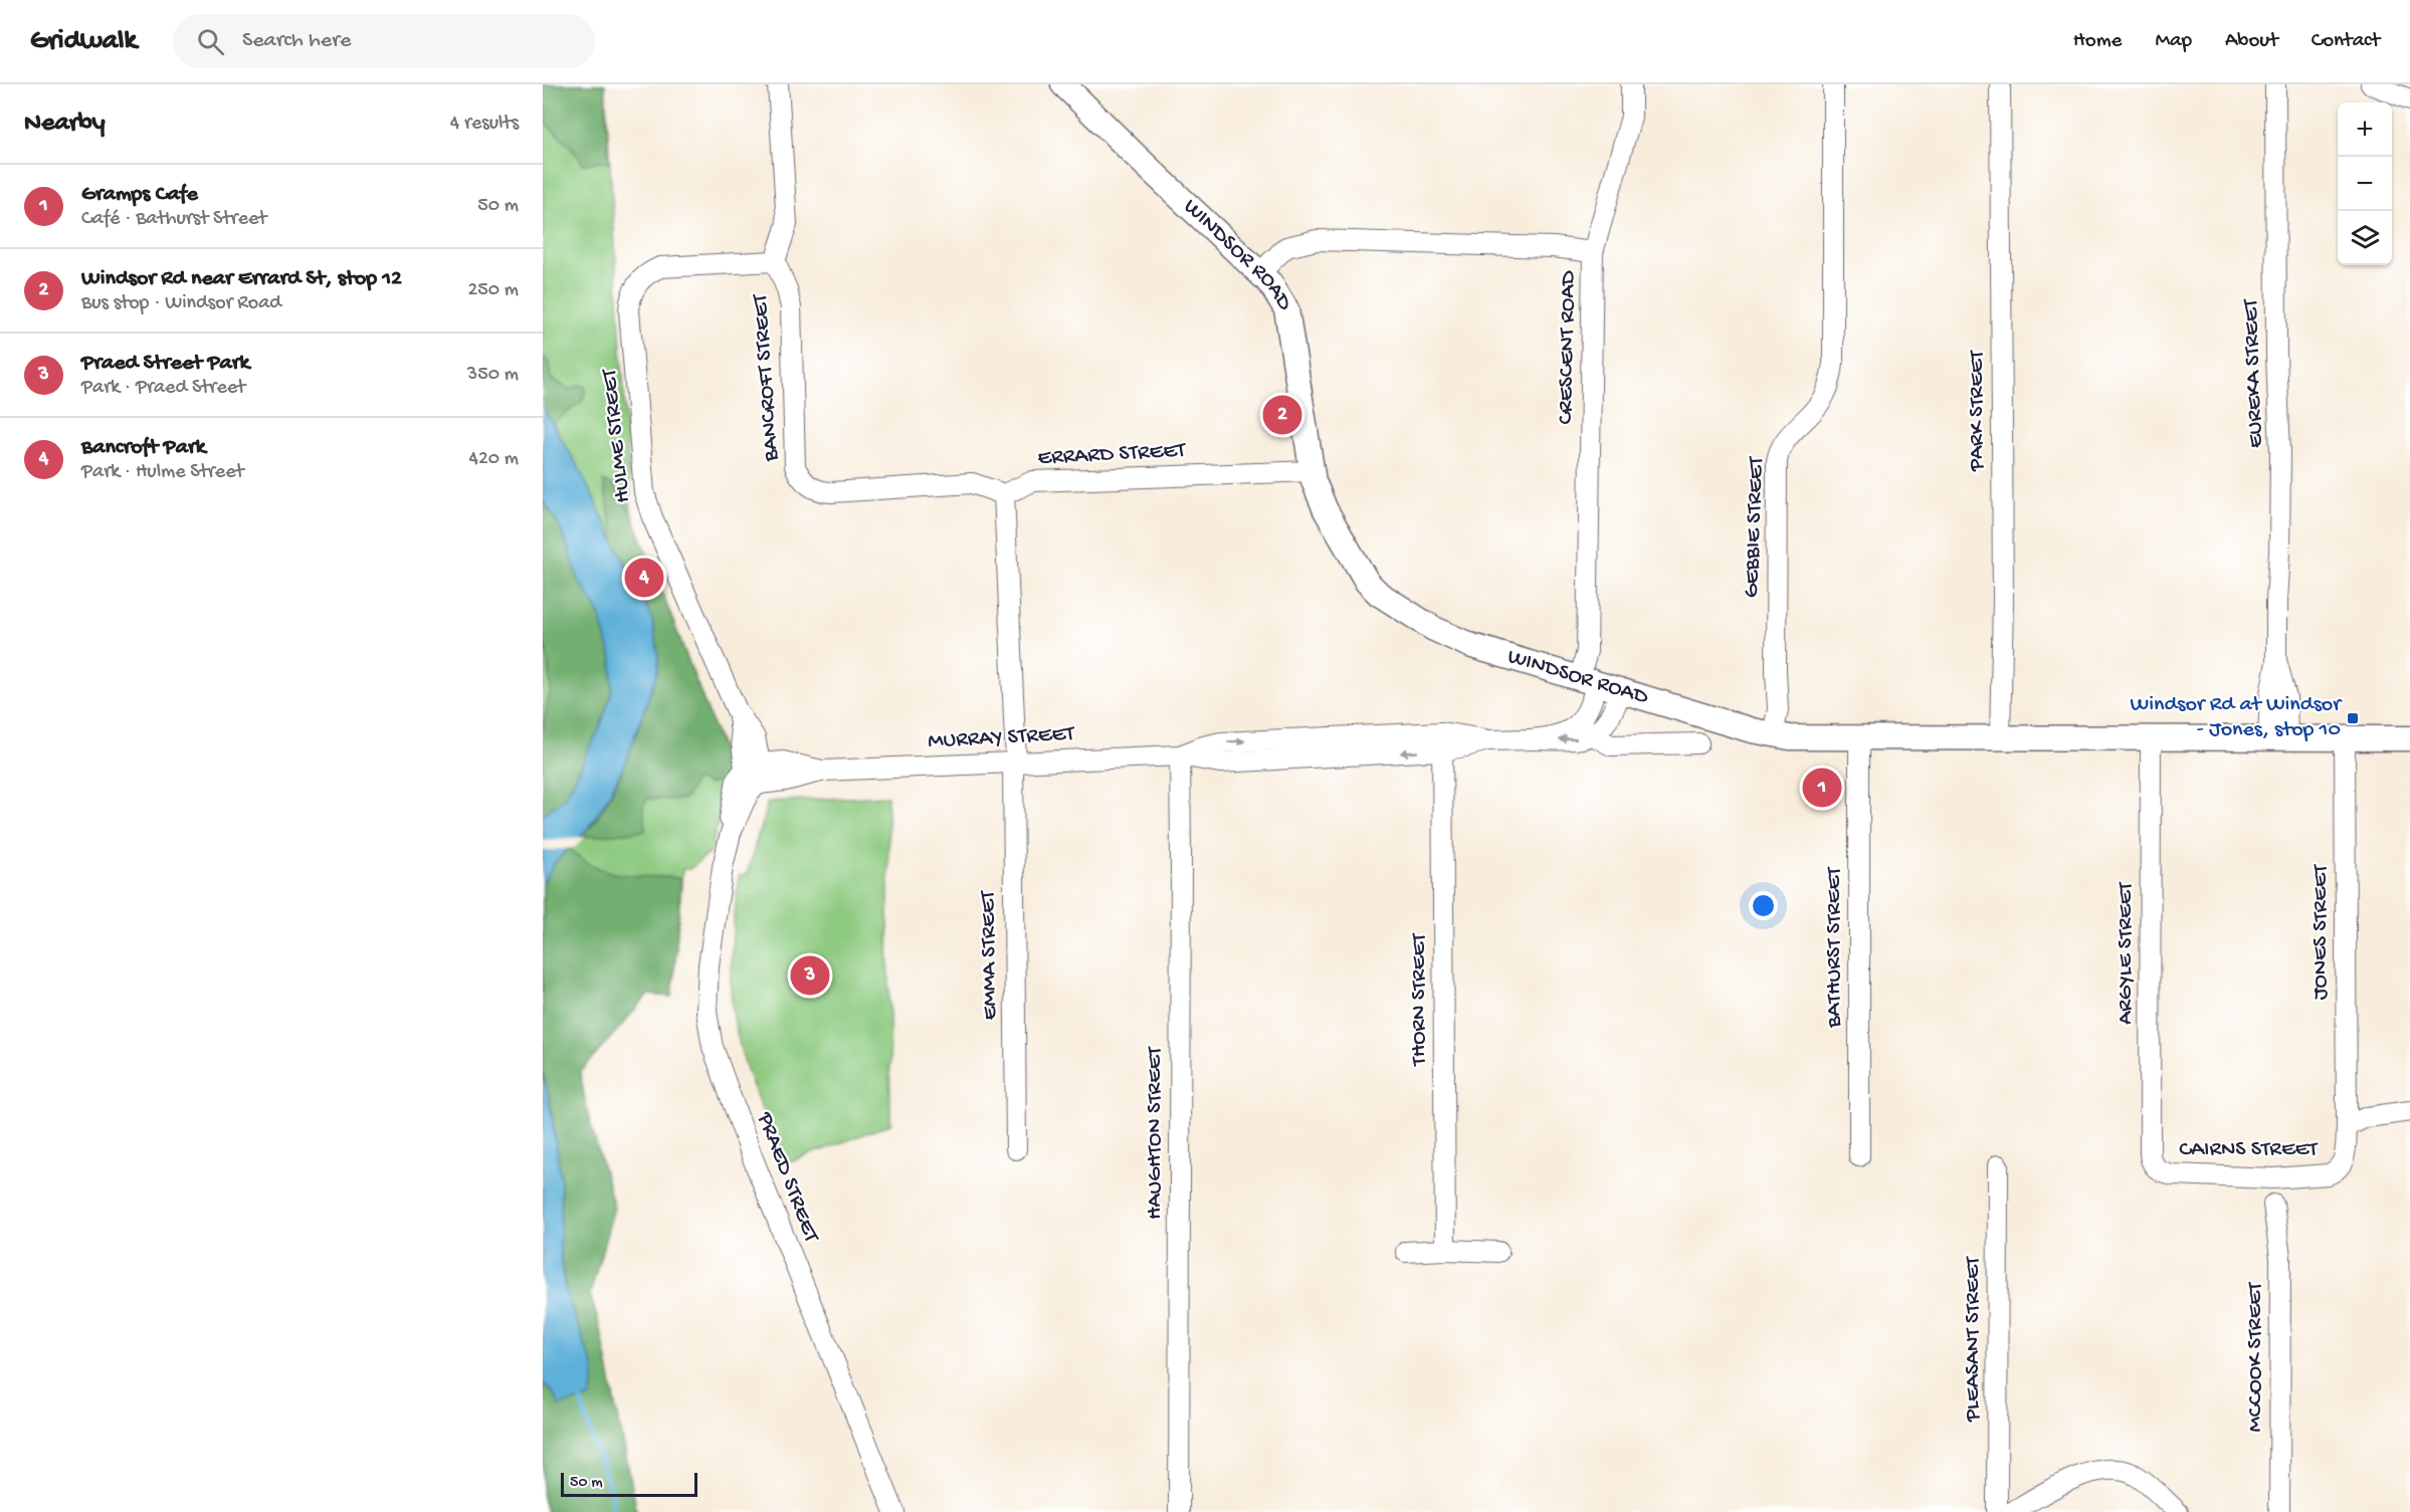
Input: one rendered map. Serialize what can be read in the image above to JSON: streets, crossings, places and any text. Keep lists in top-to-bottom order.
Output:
{
  "streets": {
    "main road": ["WINDSOR ROAD"],
    "street": [
      "CRESCENT ROAD",
      "EUREKA STREET",
      "BANCROFT STREET",
      "PARK STREET",
      "HULME STREET",
      "ERRARD STREET",
      "GEBBIE STREET",
      "MURRAY STREET",
      "JONES STREET",
      "BATHURST STREET",
      "ARGYLE STREET",
      "EMMA STREET",
      "THORN STREET",
      "HAUGHTON STREET",
      "CAIRNS STREET",
      "PRAED STREET",
      "PLEASANT STREET",
      "MCCOOK STREET"
    ]
  },
  "crossings": [
    ["WINDSOR ROAD", "CRESCENT ROAD"],
    ["WINDSOR ROAD", "EUREKA STREET"],
    ["WINDSOR ROAD", "PARK STREET"],
    ["WINDSOR ROAD", "ERRARD STREET"],
    ["WINDSOR ROAD", "GEBBIE STREET"],
    ["WINDSOR ROAD", "MURRAY STREET"],
    ["WINDSOR ROAD", "JONES STREET"],
    ["WINDSOR ROAD", "BATHURST STREET"],
    ["WINDSOR ROAD", "ARGYLE STREET"],
    ["CRESCENT ROAD", "MURRAY STREET"],
    ["BANCROFT STREET", "HULME STREET"],
    ["BANCROFT STREET", "ERRARD STREET"],
    ["BANCROFT STREET", "EMMA STREET"],
    ["HULME STREET", "MURRAY STREET"],
    ["HULME STREET", "PRAED STREET"],
    ["ERRARD STREET", "EMMA STREET"],
    ["MURRAY STREET", "EMMA STREET"],
    ["MURRAY STREET", "THORN STREET"],
    ["MURRAY STREET", "HAUGHTON STREET"],
    ["MURRAY STREET", "PRAED STREET"],
    ["JONES STREET", "CAIRNS STREET"],
    ["ARGYLE STREET", "CAIRNS STREET"]
  ],
  "places": {
    "transit": ["Windsor Rd at Windsor - Jones, stop 10"]
  },
  "scale_bar": "50 m",
  "page": {
    "header": "Gridwalk",
    "search": "Search here",
    "nav": [
      "Home",
      "Map",
      "About",
      "Contact"
    ],
    "heading": ["Nearby", "4 results"],
    "map_buttons": ["+", "−"],
    "list": [
      {
        "mark": "1",
        "name": "Gramps Cafe",
        "note": "Café · Bathurst Street",
        "value": "50 m"
      },
      {
        "mark": "2",
        "name": "Windsor Rd near Errard St, stop 12",
        "note": "Bus stop · Windsor Road",
        "value": "250 m"
      },
      {
        "mark": "3",
        "name": "Praed Street Park",
        "note": "Park · Praed Street",
        "value": "350 m"
      },
      {
        "mark": "4",
        "name": "Bancroft Park",
        "note": "Park · Hulme Street",
        "value": "420 m"
      }
    ],
    "pins": [
      "2",
      "4",
      "1",
      "3"
    ],
    "scale": "50 m"
  }
}
